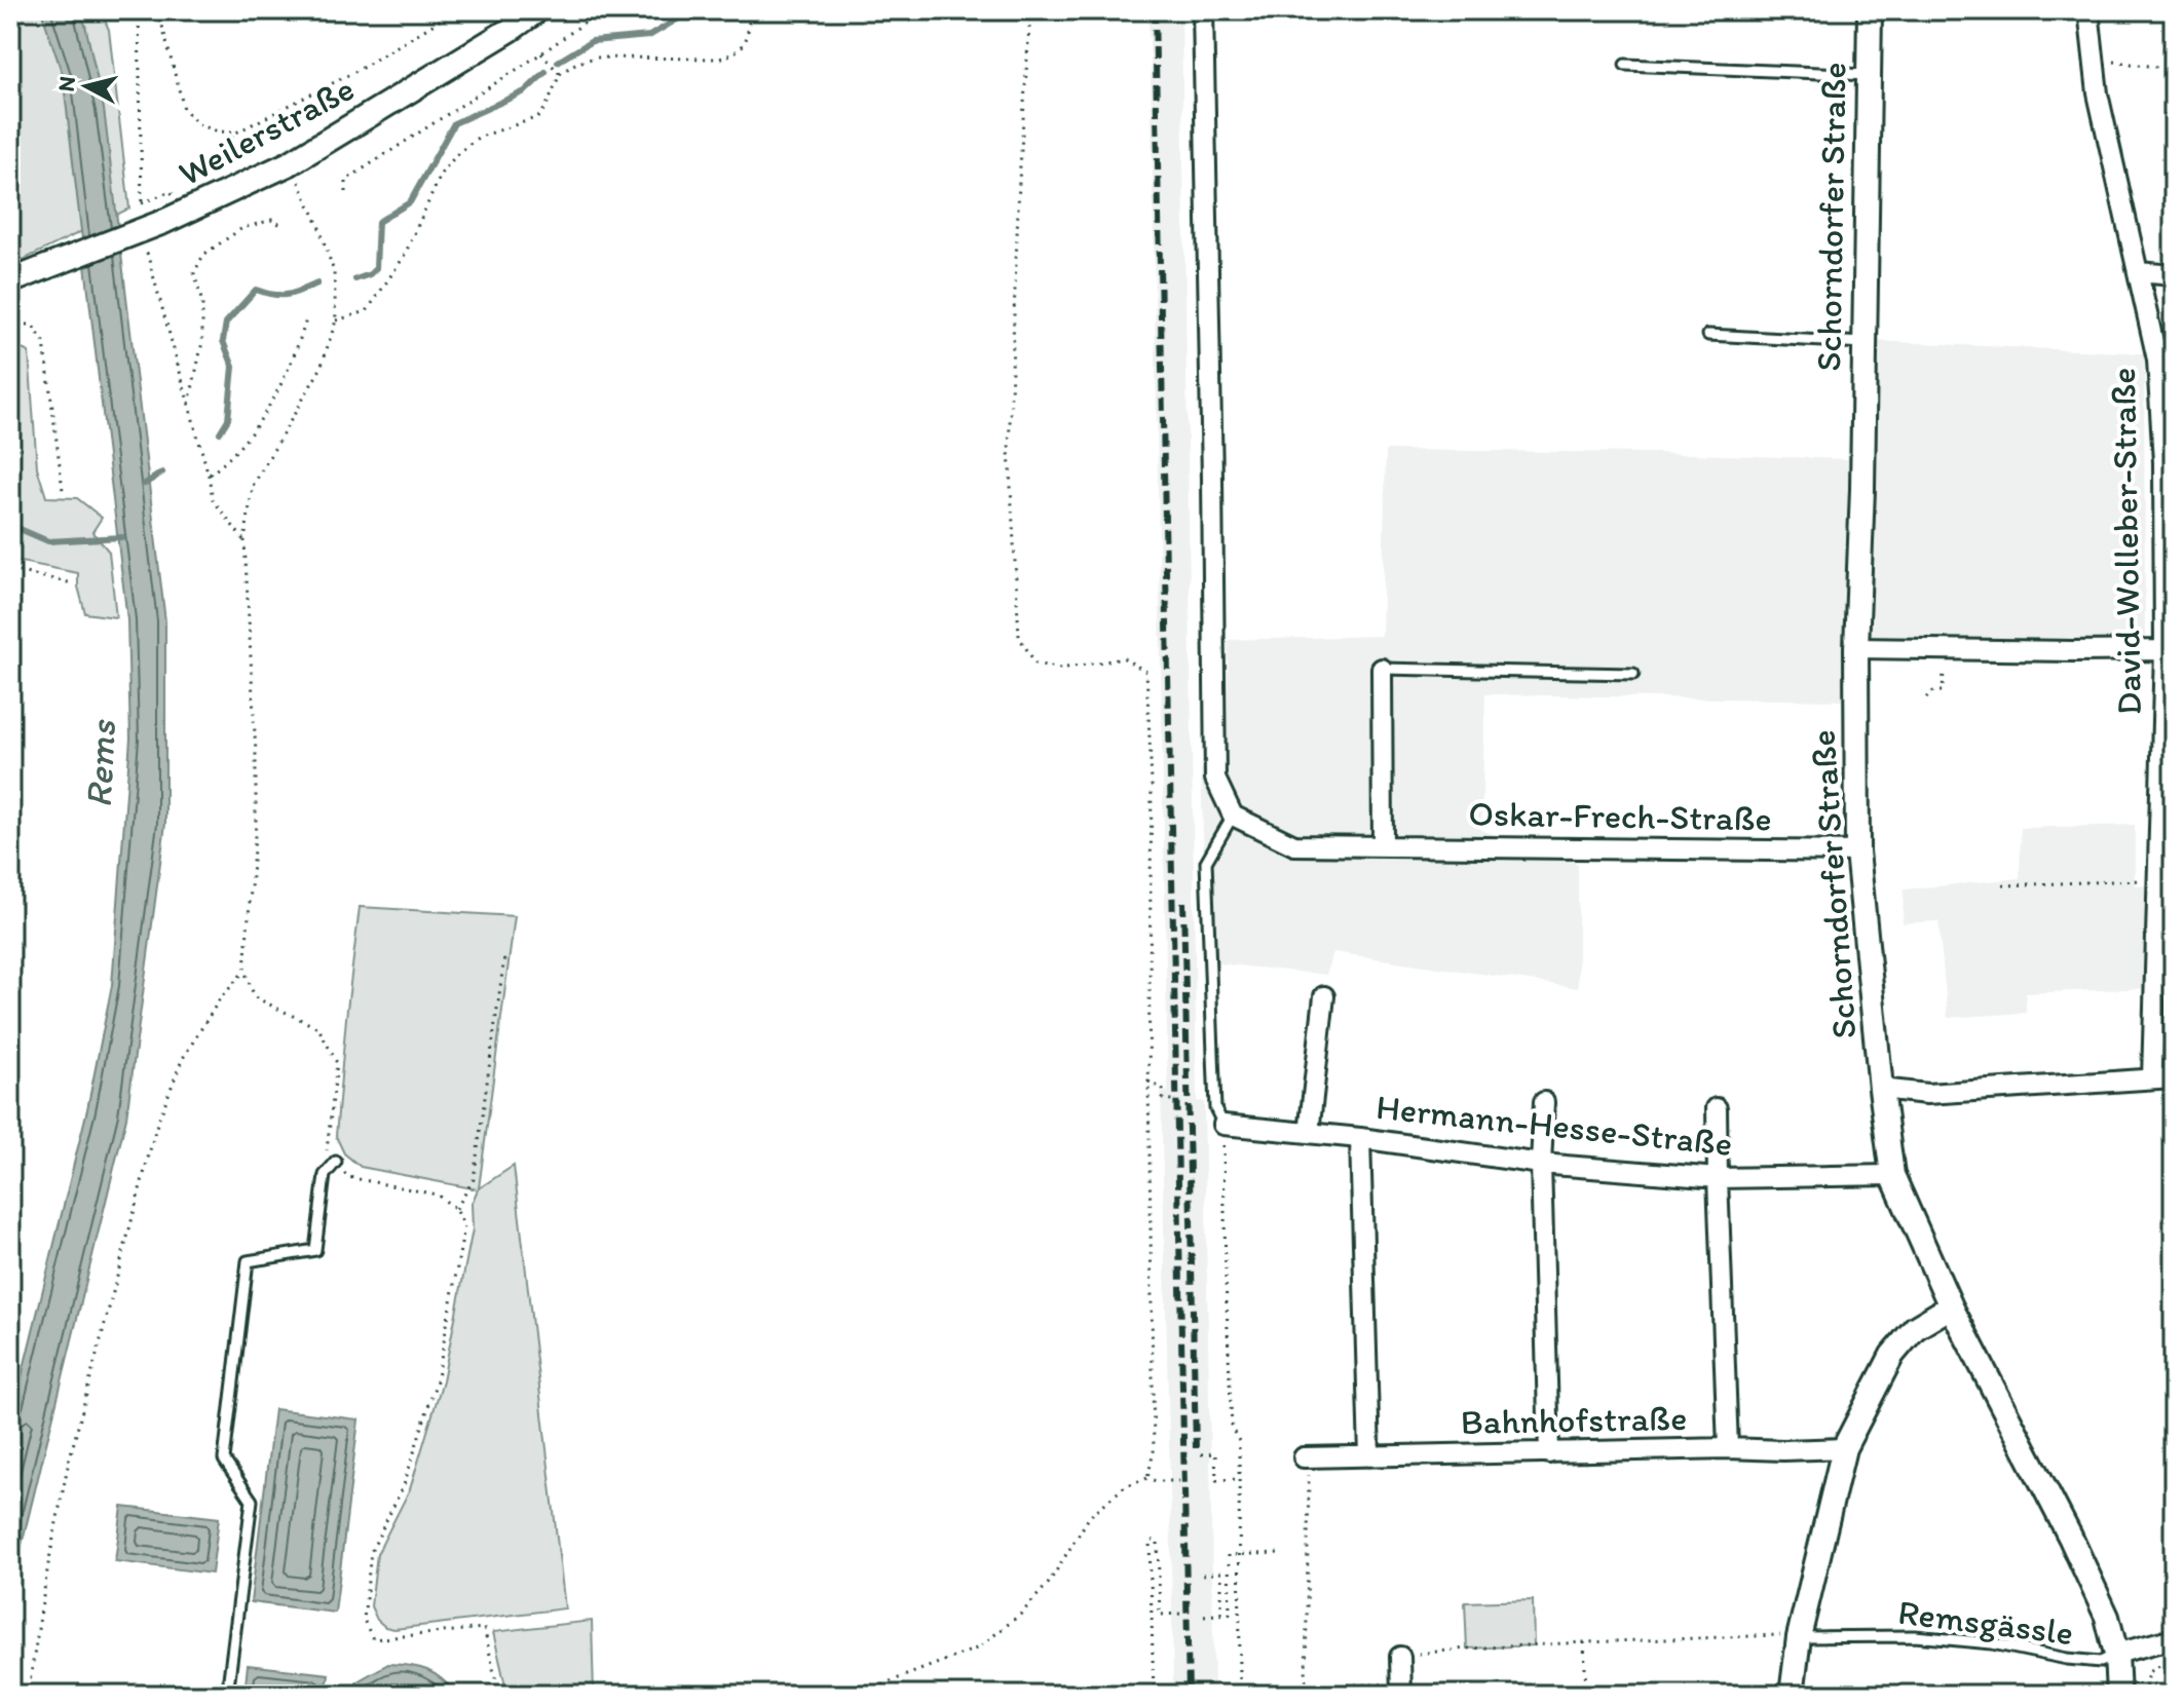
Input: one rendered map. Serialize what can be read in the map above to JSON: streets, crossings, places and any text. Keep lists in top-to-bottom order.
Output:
{
  "streets": {
    "street": [
      "Weilerstraße",
      "Schorndorfer Straße",
      "David-Wolleber-Straße",
      "Oskar-Frech-Straße",
      "Hermann-Hesse-Straße",
      "Bahnhofstraße"
    ],
    "lane": ["Remsgässle"]
  },
  "crossings": [
    ["Schorndorfer Straße", "Oskar-Frech-Straße"],
    ["Schorndorfer Straße", "Hermann-Hesse-Straße"],
    ["Schorndorfer Straße", "Remsgässle"]
  ],
  "water": ["Rems"],
  "north": "left"
}
